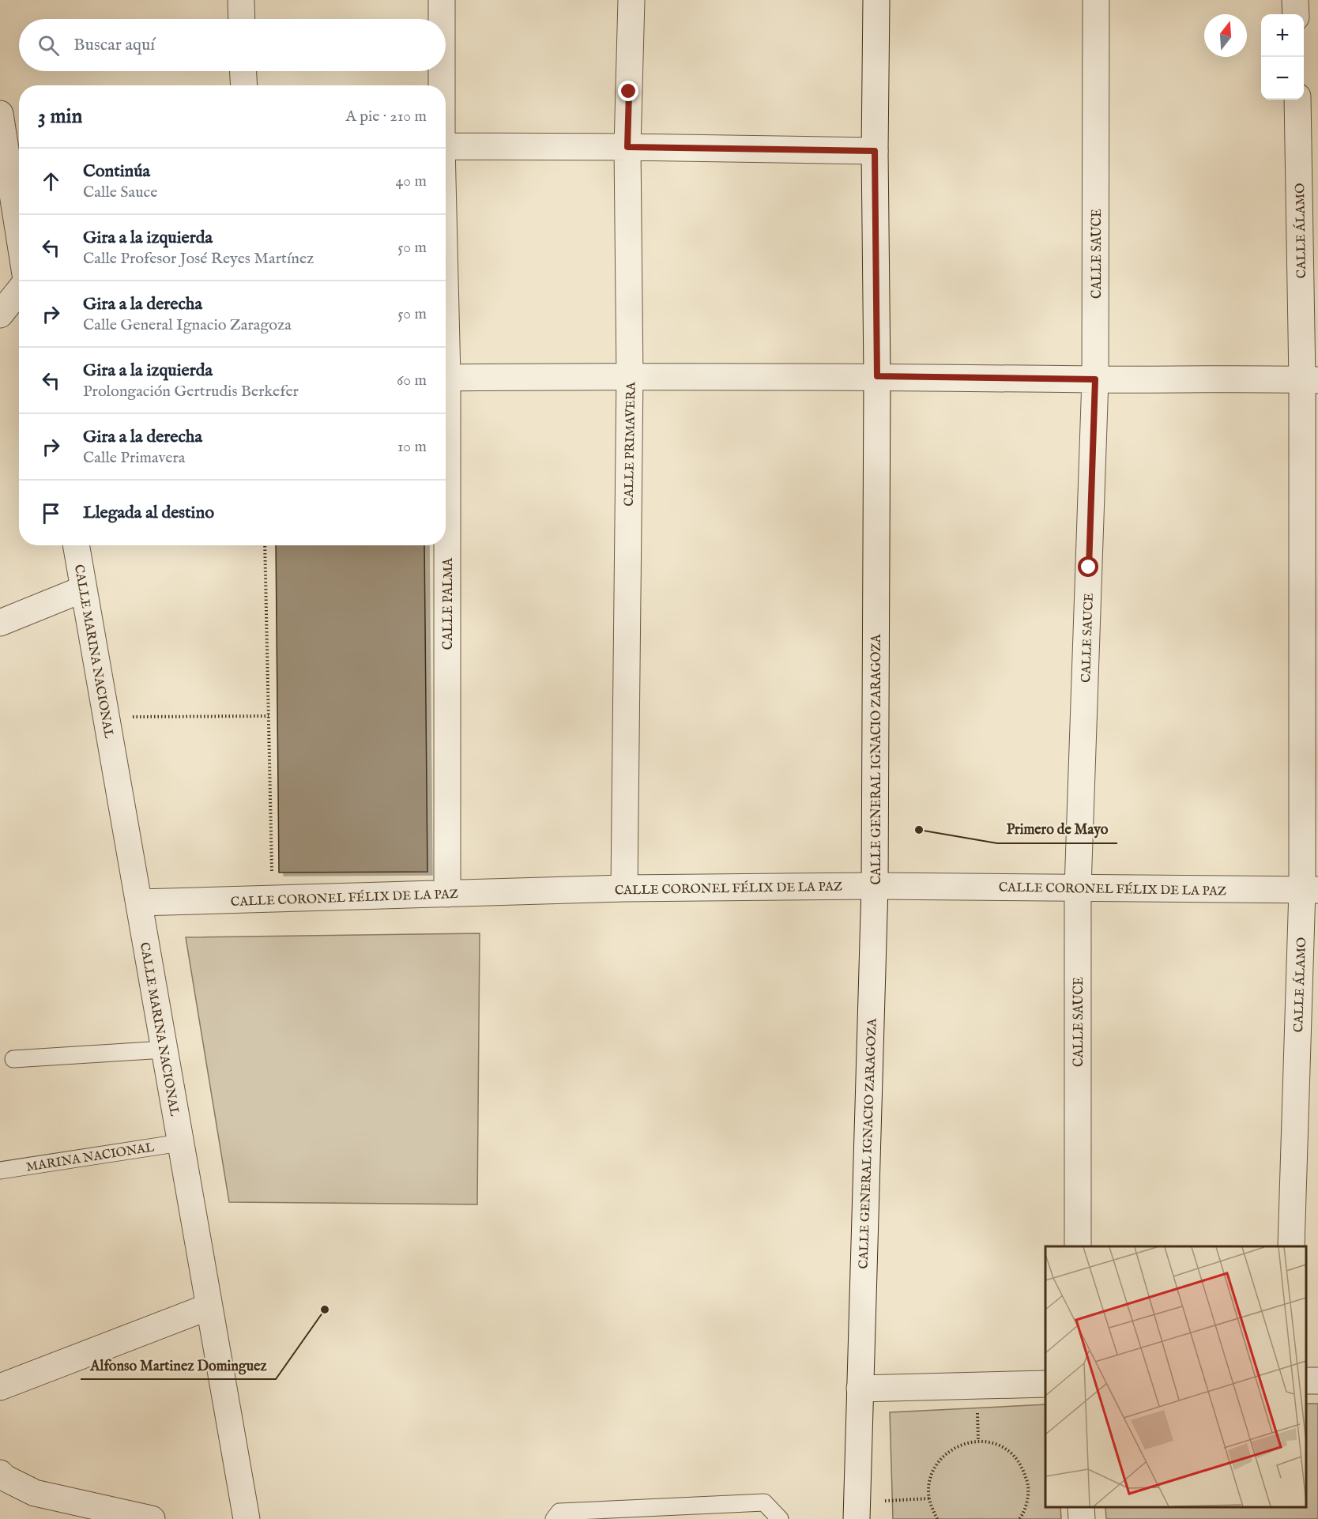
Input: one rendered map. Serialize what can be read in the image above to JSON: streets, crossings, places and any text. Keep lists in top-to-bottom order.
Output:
{
  "streets": {
    "street": [
      "CALLE ÁLAMO",
      "CALLE SAUCE",
      "CALLE PRIMAVERA",
      "CALLE PALMA",
      "CALLE MARINA NACIONAL",
      "CALLE GENERAL IGNACIO ZARAGOZA",
      "CALLE CORONEL FÉLIX DE LA PAZ"
    ],
    "lane": ["MARINA NACIONAL"]
  },
  "crossings": [
    ["CALLE ÁLAMO", "CALLE CORONEL FÉLIX DE LA PAZ"],
    ["CALLE SAUCE", "CALLE CORONEL FÉLIX DE LA PAZ"],
    ["CALLE PRIMAVERA", "CALLE CORONEL FÉLIX DE LA PAZ"],
    ["CALLE PALMA", "CALLE CORONEL FÉLIX DE LA PAZ"],
    ["CALLE MARINA NACIONAL", "CALLE CORONEL FÉLIX DE LA PAZ"],
    ["CALLE MARINA NACIONAL", "MARINA NACIONAL"],
    ["CALLE GENERAL IGNACIO ZARAGOZA", "CALLE CORONEL FÉLIX DE LA PAZ"]
  ],
  "places": ["Primero de Mayo", "Alfonso Martinez Dominguez"],
  "north": "top",
  "page": {
    "map_buttons": ["+", "−"],
    "search": "Buscar aquí",
    "heading": ["3 min", "A pie · 210 m"],
    "list": [
      ["Continúa", "Calle Sauce", "40 m"],
      ["Gira a la izquierda", "Calle Profesor José Reyes Martínez", "50 m"],
      ["Gira a la derecha", "Calle General Ignacio Zaragoza", "50 m"],
      ["Gira a la izquierda", "Prolongación Gertrudis Berkefer", "60 m"],
      ["Gira a la derecha", "Calle Primavera", "10 m"],
      "Llegada al destino"
    ]
  }
}
